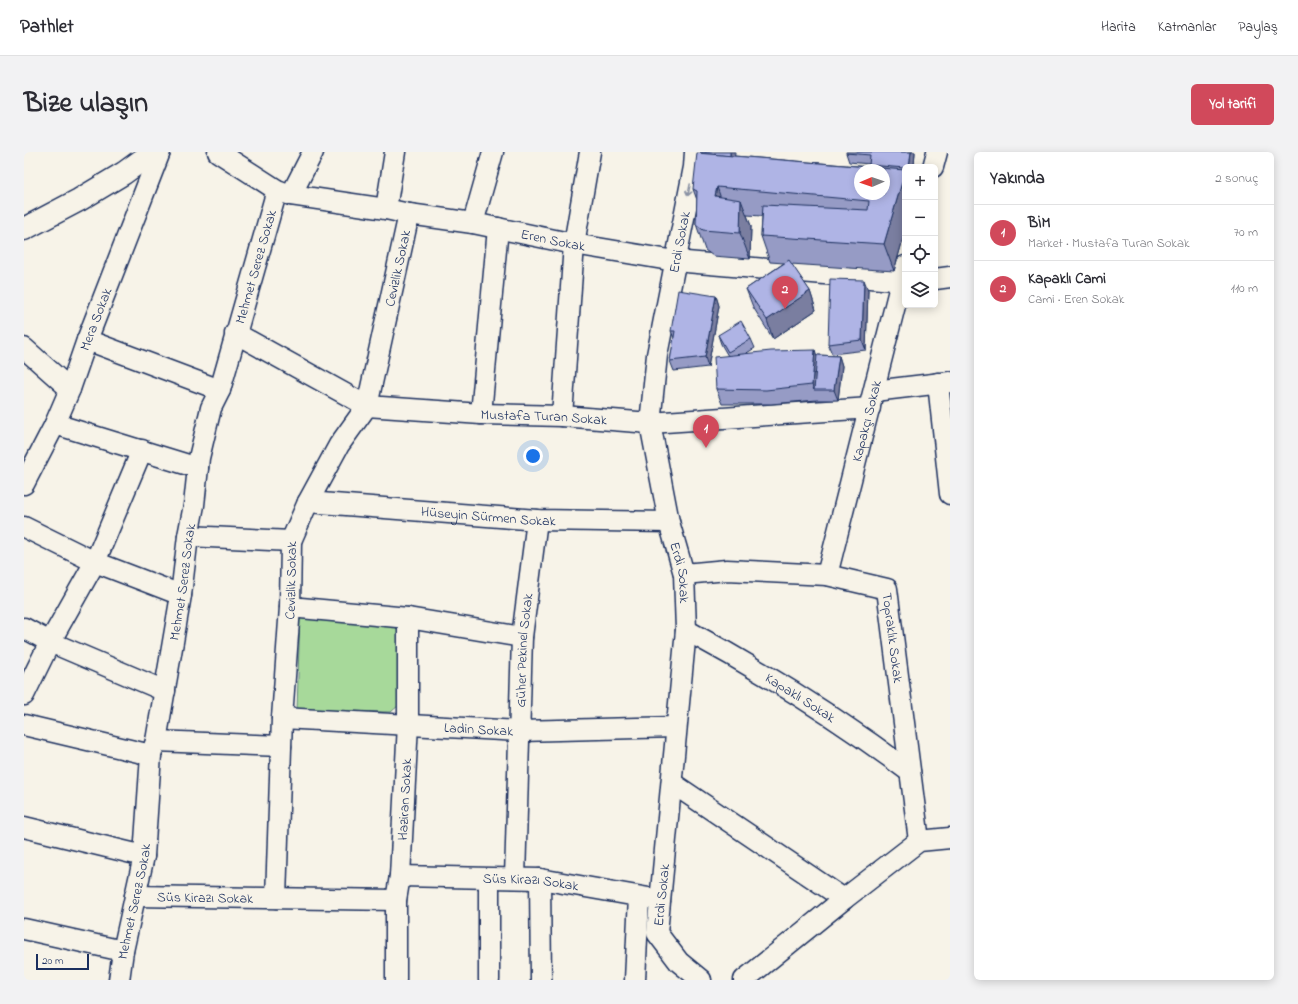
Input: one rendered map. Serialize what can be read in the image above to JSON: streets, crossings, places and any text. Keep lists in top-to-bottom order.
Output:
{
  "streets": {
    "street": [
      "Eren Sokak",
      "Erdi Sokak",
      "Mehmet Serez Sokak",
      "Cevizlik Sokak",
      "Mera Sokak",
      "Mustafa Turan Sokak",
      "Kapakçı Sokak",
      "Hüseyin Sürmen Sokak",
      "Topraklık Sokak",
      "Güher Pekinel Sokak",
      "Kapaklı Sokak",
      "Ladin Sokak",
      "Haziran Sokak",
      "Süs Kirazı Sokak"
    ]
  },
  "crossings": [
    ["Eren Sokak", "Erdi Sokak"],
    ["Eren Sokak", "Mehmet Serez Sokak"],
    ["Eren Sokak", "Cevizlik Sokak"],
    ["Erdi Sokak", "Mustafa Turan Sokak"],
    ["Erdi Sokak", "Hüseyin Sürmen Sokak"],
    ["Erdi Sokak", "Topraklık Sokak"],
    ["Erdi Sokak", "Kapaklı Sokak"],
    ["Erdi Sokak", "Ladin Sokak"],
    ["Erdi Sokak", "Süs Kirazı Sokak"],
    ["Mehmet Serez Sokak", "Mustafa Turan Sokak"],
    ["Mehmet Serez Sokak", "Süs Kirazı Sokak"],
    ["Cevizlik Sokak", "Mustafa Turan Sokak"],
    ["Cevizlik Sokak", "Hüseyin Sürmen Sokak"],
    ["Cevizlik Sokak", "Ladin Sokak"],
    ["Cevizlik Sokak", "Süs Kirazı Sokak"],
    ["Mustafa Turan Sokak", "Kapakçı Sokak"],
    ["Kapakçı Sokak", "Topraklık Sokak"],
    ["Hüseyin Sürmen Sokak", "Güher Pekinel Sokak"],
    ["Topraklık Sokak", "Kapaklı Sokak"],
    ["Güher Pekinel Sokak", "Ladin Sokak"],
    ["Güher Pekinel Sokak", "Süs Kirazı Sokak"],
    ["Ladin Sokak", "Haziran Sokak"],
    ["Haziran Sokak", "Süs Kirazı Sokak"]
  ],
  "scale_bar": "20 m",
  "north": "left",
  "page": {
    "header": "Pathlet",
    "nav": ["Harita", "Katmanlar", "Paylaş"],
    "title": "Bize ulaşın",
    "buttons": "Yol tarifi",
    "heading": ["Yakında", "2 sonuç"],
    "map_buttons": ["+", "−"],
    "list": [
      {
        "mark": "1",
        "name": "BİM",
        "note": "Market · Mustafa Turan Sokak",
        "value": "70 m"
      },
      {
        "mark": "2",
        "name": "Kapaklı Cami",
        "note": "Cami · Eren Sokak",
        "value": "110 m"
      }
    ],
    "pins": ["2", "1"],
    "scale": "20 m"
  }
}
